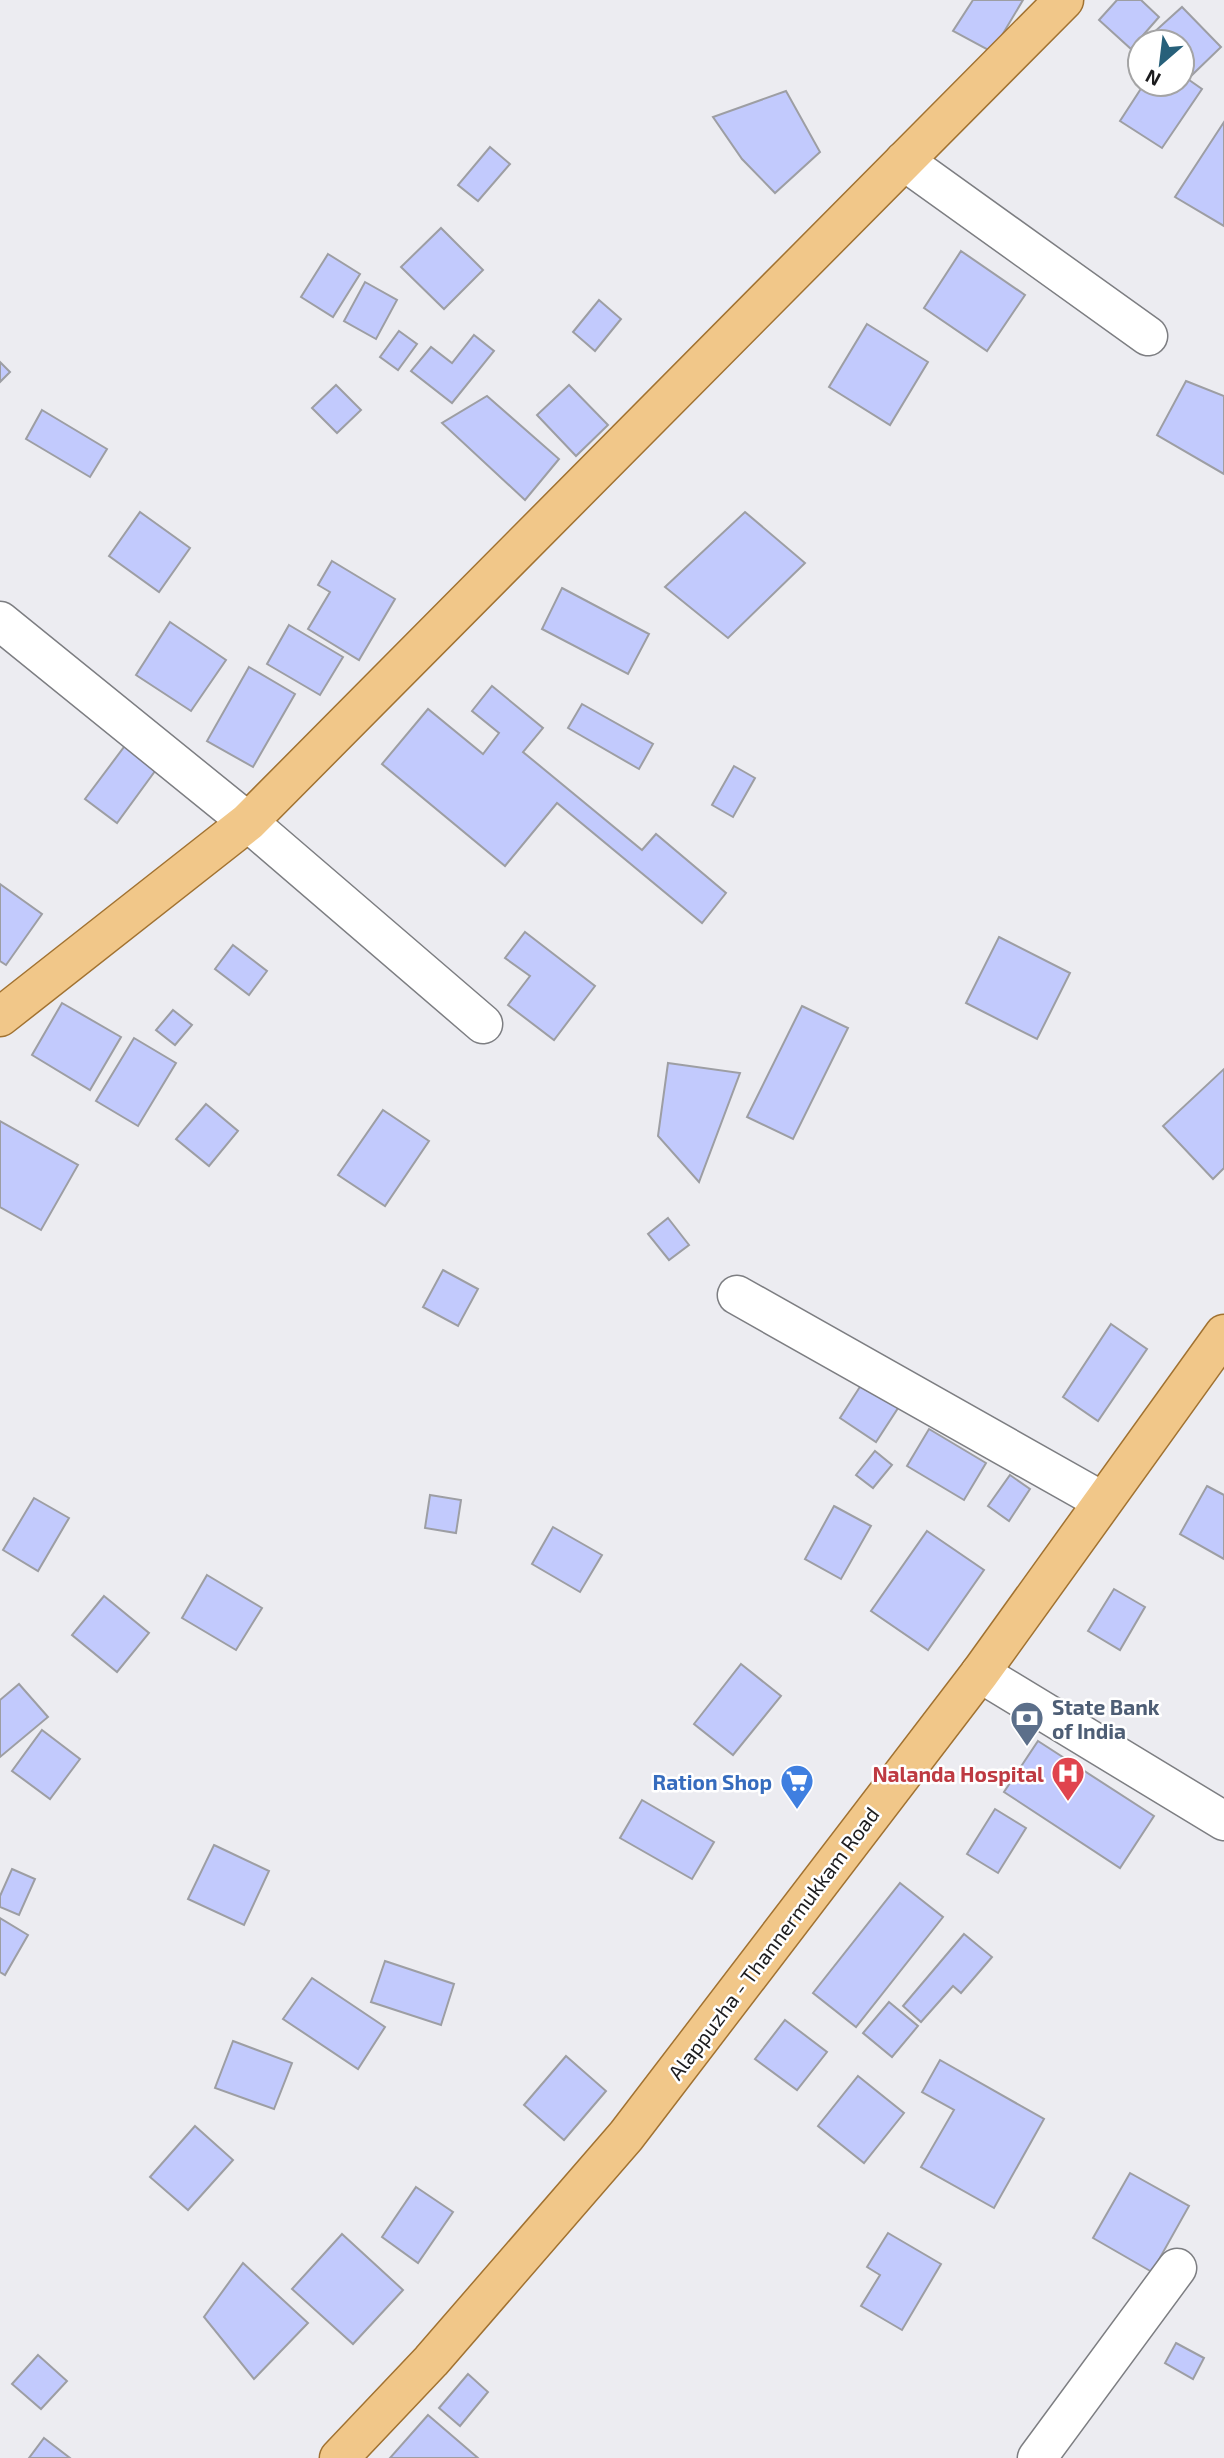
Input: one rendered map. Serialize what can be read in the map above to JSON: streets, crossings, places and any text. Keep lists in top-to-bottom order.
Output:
{
  "streets": {
    "main road": ["Alappuzha - Thannermukkam Road"]
  },
  "places": {
    "bank": ["State Bank of India"],
    "hospital": ["Nalanda Hospital"],
    "supermarket": ["Ration Shop"]
  },
  "north": "bottom left"
}
